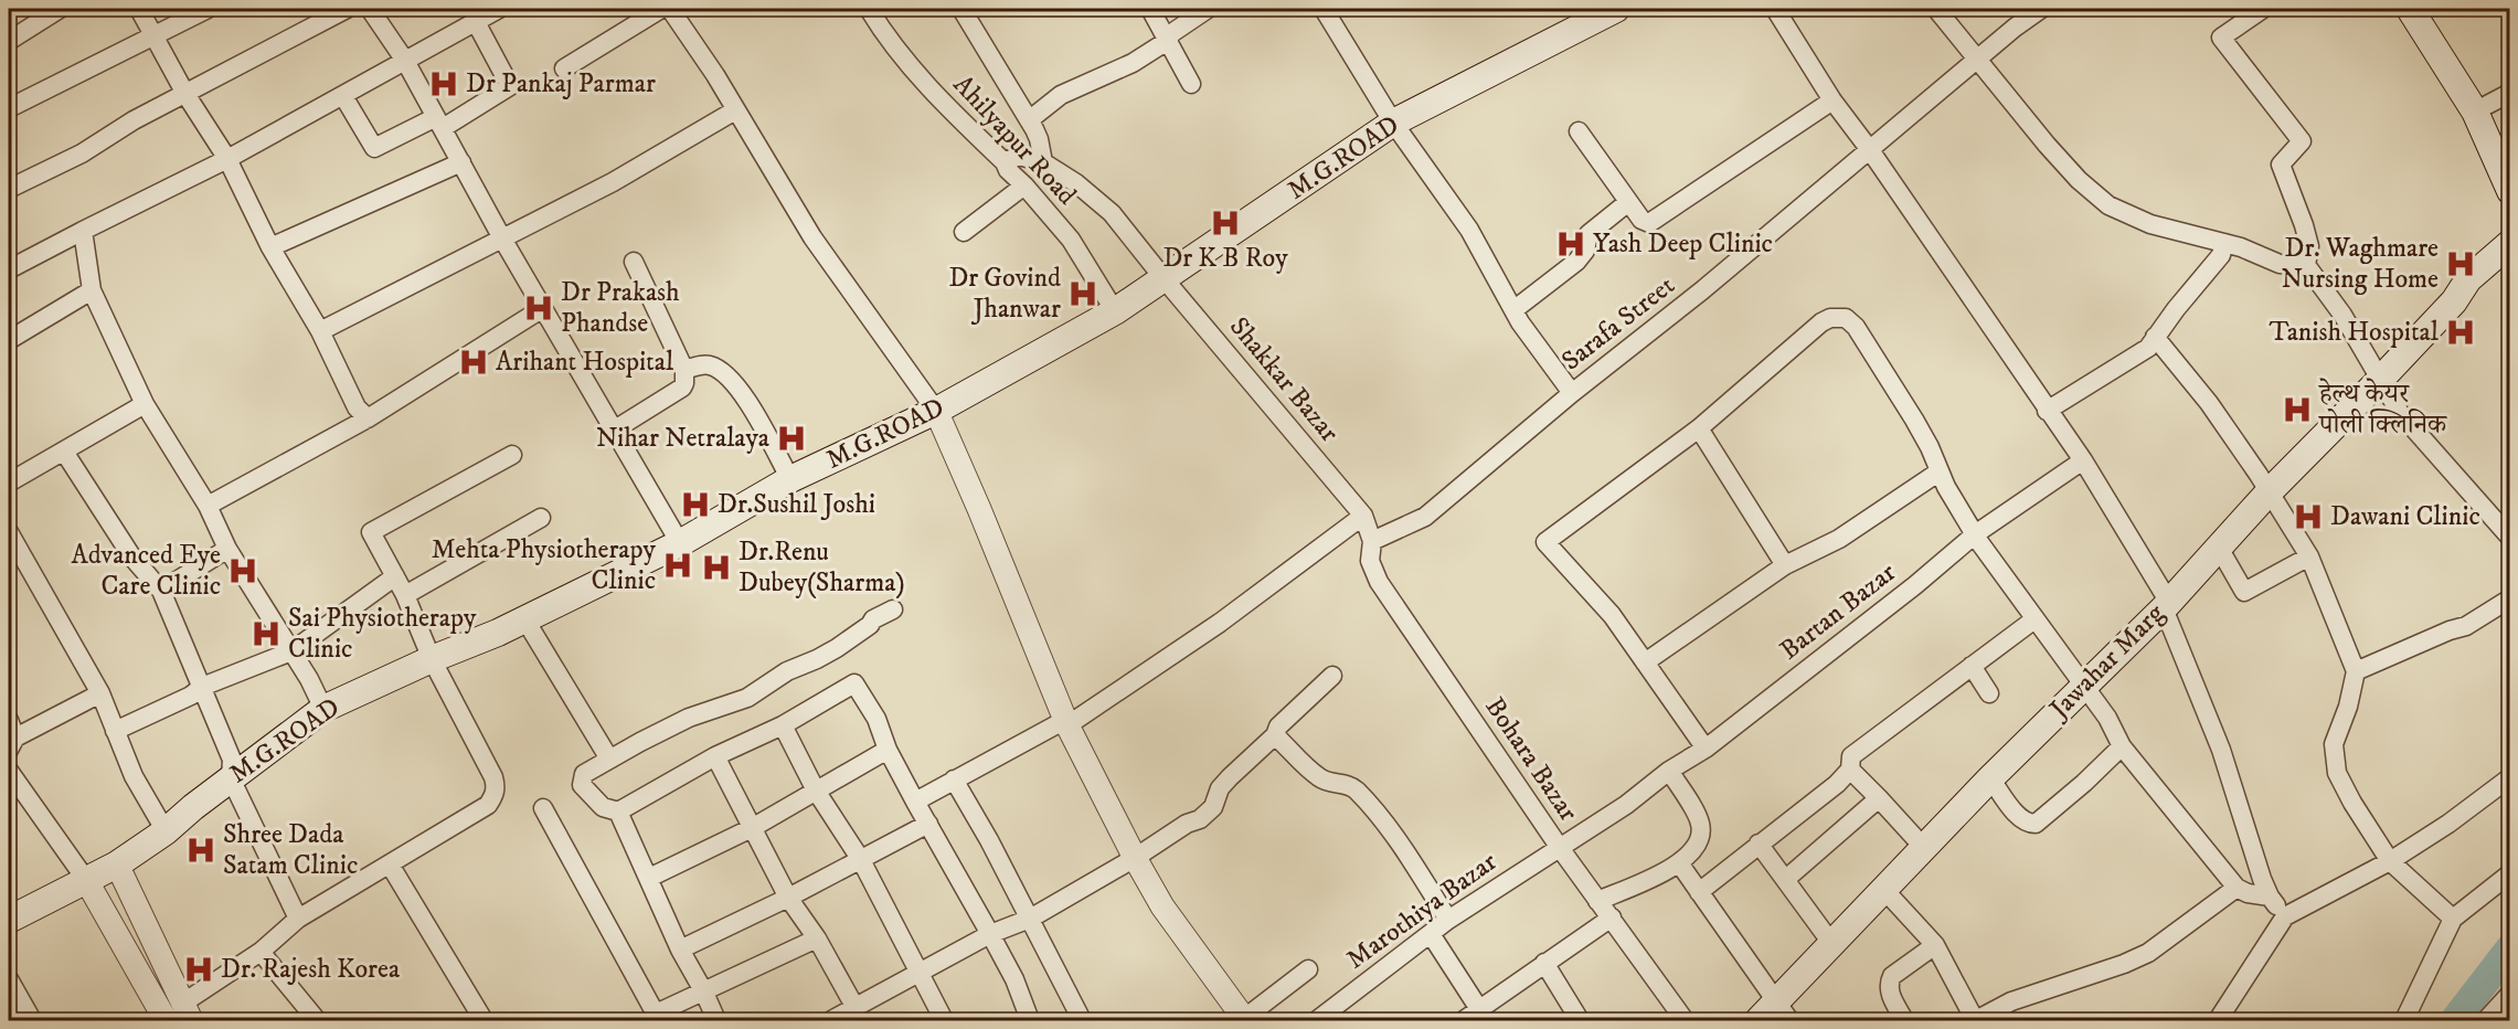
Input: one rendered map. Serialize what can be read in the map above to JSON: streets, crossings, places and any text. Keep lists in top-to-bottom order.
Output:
{
  "streets": {
    "main road": ["M.G.ROAD", "Jawahar Marg"],
    "street": [
      "Ahilyapur Road",
      "Sarafa Street",
      "Shakkar Bazar",
      "Bartan Bazar",
      "Bohara Bazar",
      "Marothiya Bazar"
    ]
  },
  "crossings": [
    ["Ahilyapur Road", "M.G.ROAD"],
    ["M.G.ROAD", "Shakkar Bazar"],
    ["Sarafa Street", "Bohara Bazar"],
    ["Shakkar Bazar", "Bohara Bazar"],
    ["Bartan Bazar", "Marothiya Bazar"],
    ["Bohara Bazar", "Marothiya Bazar"]
  ],
  "places": {
    "hospital": [
      "Dr Pankaj Parmar",
      "Dr K B Roy",
      "Yash Deep Clinic",
      "Dr. Waghmare Nursing Home",
      "Dr Govind Jhanwar",
      "Dr Prakash Phandse",
      "Tanish Hospital",
      "Arihant Hospital",
      "हेल्थ केयर पोली क्लिनिक",
      "Nihar Netralaya",
      "Dr.Sushil Joshi",
      "Dawani Clinic",
      "Mehta Physiotherapy Clinic",
      "Dr.Renu Dubey(Sharma)",
      "Advanced Eye Care Clinic",
      "Sai Physiotherapy Clinic",
      "Shree Dada Satam Clinic",
      "Dr. Rajesh Korea"
    ]
  }
}
